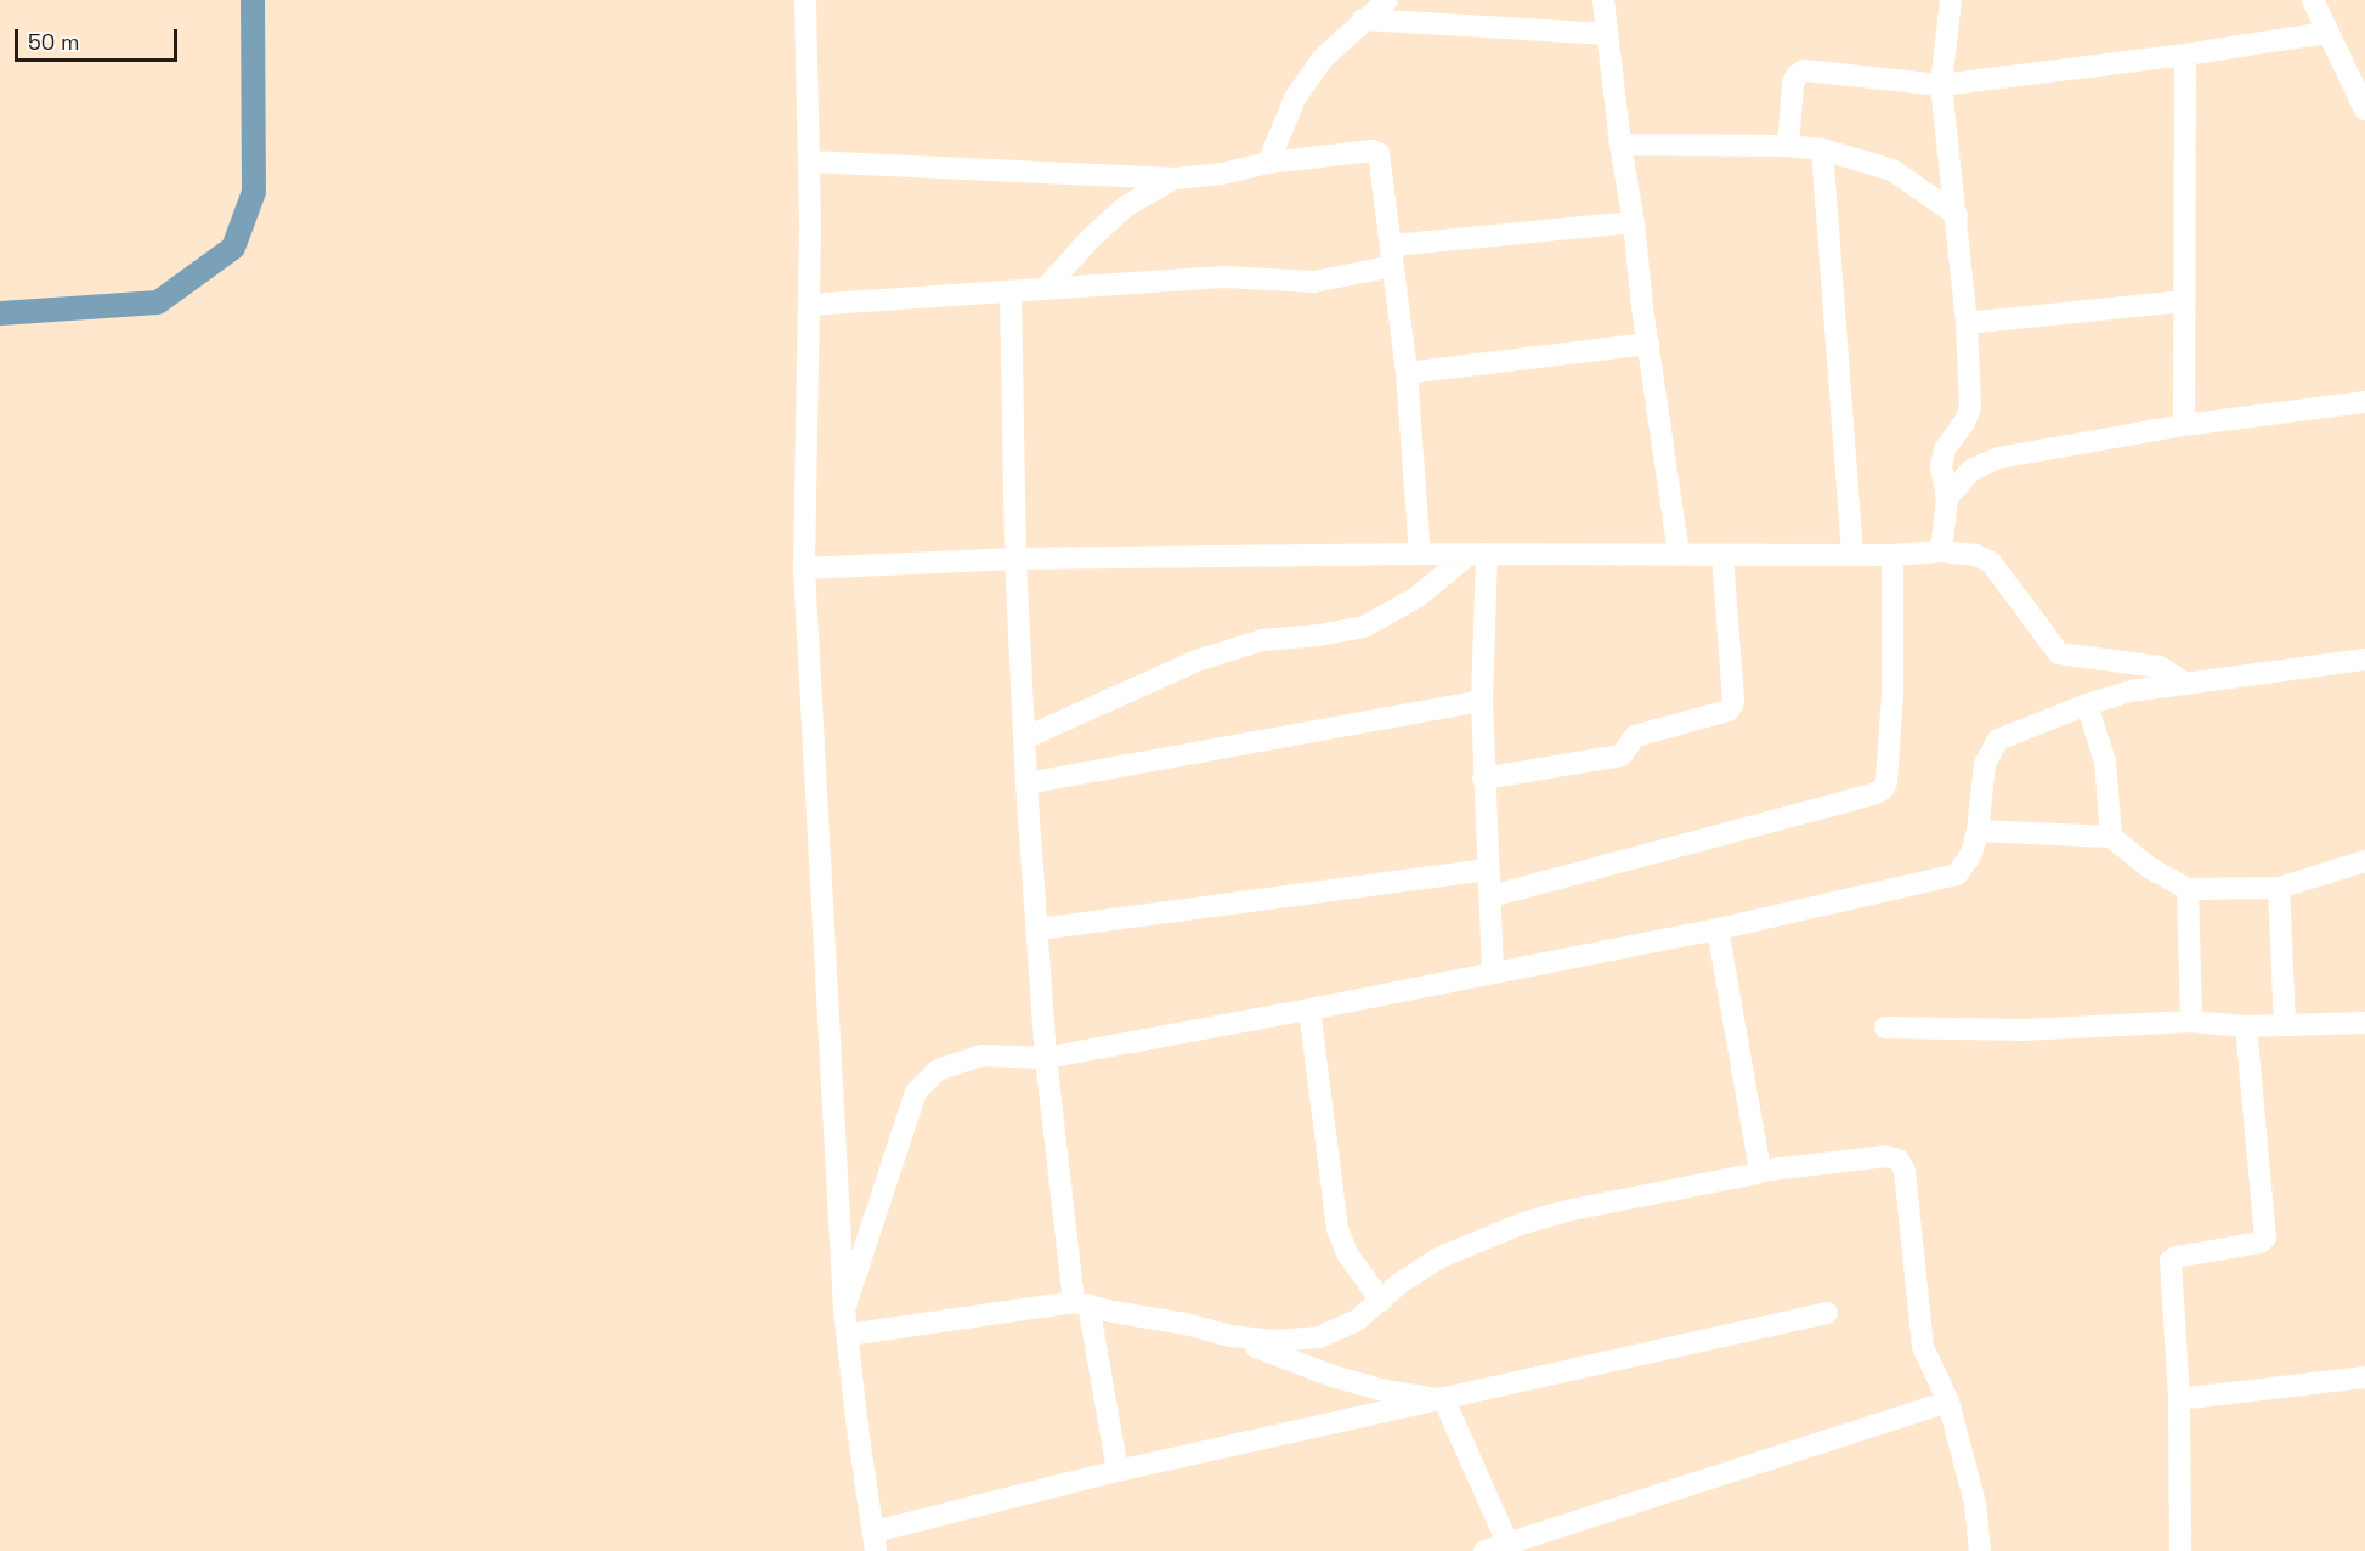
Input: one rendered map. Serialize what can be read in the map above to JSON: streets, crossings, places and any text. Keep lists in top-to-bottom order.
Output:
{
  "scale_bar": "50 m"
}
